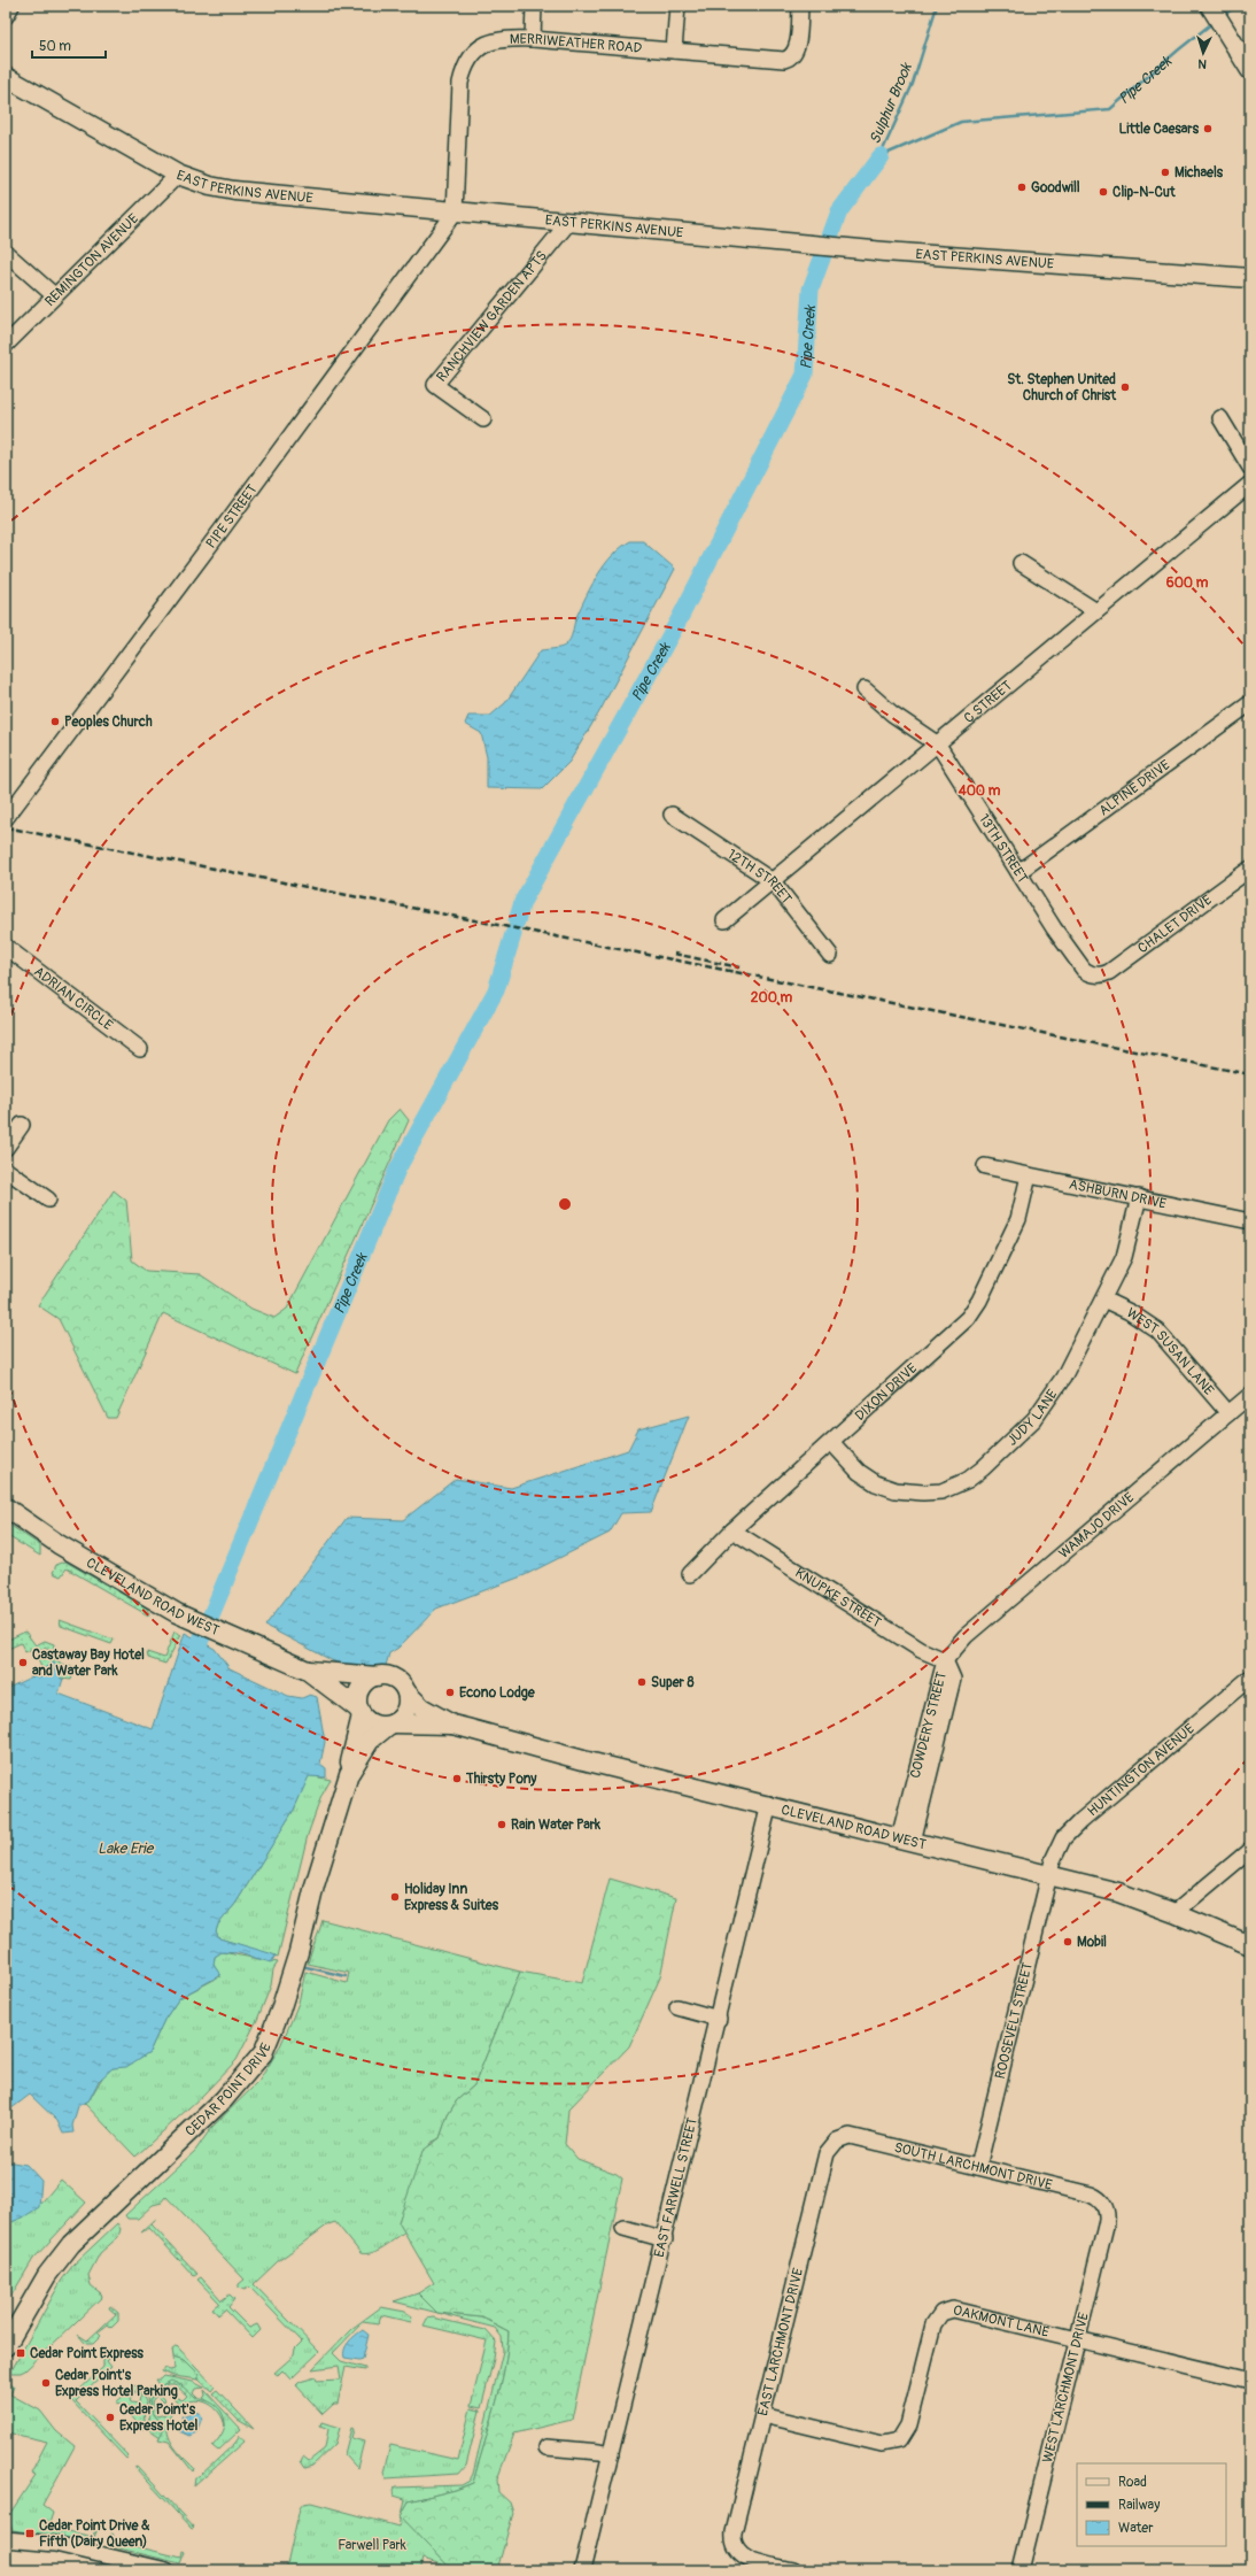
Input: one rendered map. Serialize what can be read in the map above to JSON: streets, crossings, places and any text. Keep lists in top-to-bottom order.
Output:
{
  "streets": {
    "main road": ["EAST PERKINS AVENUE", "CLEVELAND ROAD WEST", "CEDAR POINT DRIVE"],
    "street": [
      "MERRIWEATHER ROAD",
      "REMINGTON AVENUE",
      "RANCHVIEW GARDEN APTS",
      "PIPE STREET",
      "C STREET",
      "ALPINE DRIVE",
      "13TH STREET",
      "12TH STREET",
      "CHALET DRIVE",
      "ADRIAN CIRCLE",
      "ASHBURN DRIVE",
      "WEST SUSAN LANE",
      "DIXON DRIVE",
      "JUDY LANE",
      "WAMAJO DRIVE",
      "KNUPKE STREET",
      "COWDERY STREET",
      "HUNTINGTON AVENUE",
      "ROOSEVELT STREET",
      "SOUTH LARCHMONT DRIVE",
      "EAST FARWELL STREET",
      "OAKMONT LANE",
      "EAST LARCHMONT DRIVE",
      "WEST LARCHMONT DRIVE"
    ]
  },
  "crossings": [
    ["MERRIWEATHER ROAD", "EAST PERKINS AVENUE"],
    ["MERRIWEATHER ROAD", "PIPE STREET"],
    ["EAST PERKINS AVENUE", "REMINGTON AVENUE"],
    ["EAST PERKINS AVENUE", "RANCHVIEW GARDEN APTS"],
    ["EAST PERKINS AVENUE", "PIPE STREET"],
    ["C STREET", "13TH STREET"],
    ["C STREET", "12TH STREET"],
    ["ALPINE DRIVE", "13TH STREET"],
    ["13TH STREET", "CHALET DRIVE"],
    ["ASHBURN DRIVE", "DIXON DRIVE"],
    ["ASHBURN DRIVE", "JUDY LANE"],
    ["WEST SUSAN LANE", "JUDY LANE"],
    ["WEST SUSAN LANE", "WAMAJO DRIVE"],
    ["DIXON DRIVE", "JUDY LANE"],
    ["DIXON DRIVE", "KNUPKE STREET"],
    ["WAMAJO DRIVE", "KNUPKE STREET"],
    ["WAMAJO DRIVE", "COWDERY STREET"],
    ["CLEVELAND ROAD WEST", "COWDERY STREET"],
    ["CLEVELAND ROAD WEST", "HUNTINGTON AVENUE"],
    ["CLEVELAND ROAD WEST", "ROOSEVELT STREET"],
    ["CLEVELAND ROAD WEST", "CEDAR POINT DRIVE"],
    ["CLEVELAND ROAD WEST", "EAST FARWELL STREET"],
    ["KNUPKE STREET", "COWDERY STREET"],
    ["HUNTINGTON AVENUE", "ROOSEVELT STREET"],
    ["ROOSEVELT STREET", "SOUTH LARCHMONT DRIVE"],
    ["SOUTH LARCHMONT DRIVE", "EAST LARCHMONT DRIVE"],
    ["SOUTH LARCHMONT DRIVE", "WEST LARCHMONT DRIVE"],
    ["OAKMONT LANE", "EAST LARCHMONT DRIVE"],
    ["OAKMONT LANE", "WEST LARCHMONT DRIVE"]
  ],
  "water": ["Pipe Creek", "Sulphur Brook", "Lake Erie"],
  "parks": ["Farwell Park"],
  "places": {
    "other": [
      "Little Caesars",
      "Michaels",
      "Goodwill",
      "Clip-N-Cut",
      "St. Stephen United Church of Christ",
      "Peoples Church",
      "Castaway Bay Hotel and Water Park",
      "Super 8",
      "Econo Lodge",
      "Thirsty Pony",
      "Rain Water Park",
      "Holiday Inn Express & Suites",
      "Mobil",
      "Cedar Point's Express Hotel Parking",
      "Cedar Point's Express Hotel"
    ],
    "transit": ["Cedar Point Express", "Cedar Point Drive & Fifth (Dairy Queen)"]
  },
  "legend": ["Road", "Railway", "Water"],
  "scale_bar": "50 m",
  "north": "bottom",
  "rings": ["600 m", "400 m", "200 m"]
}
